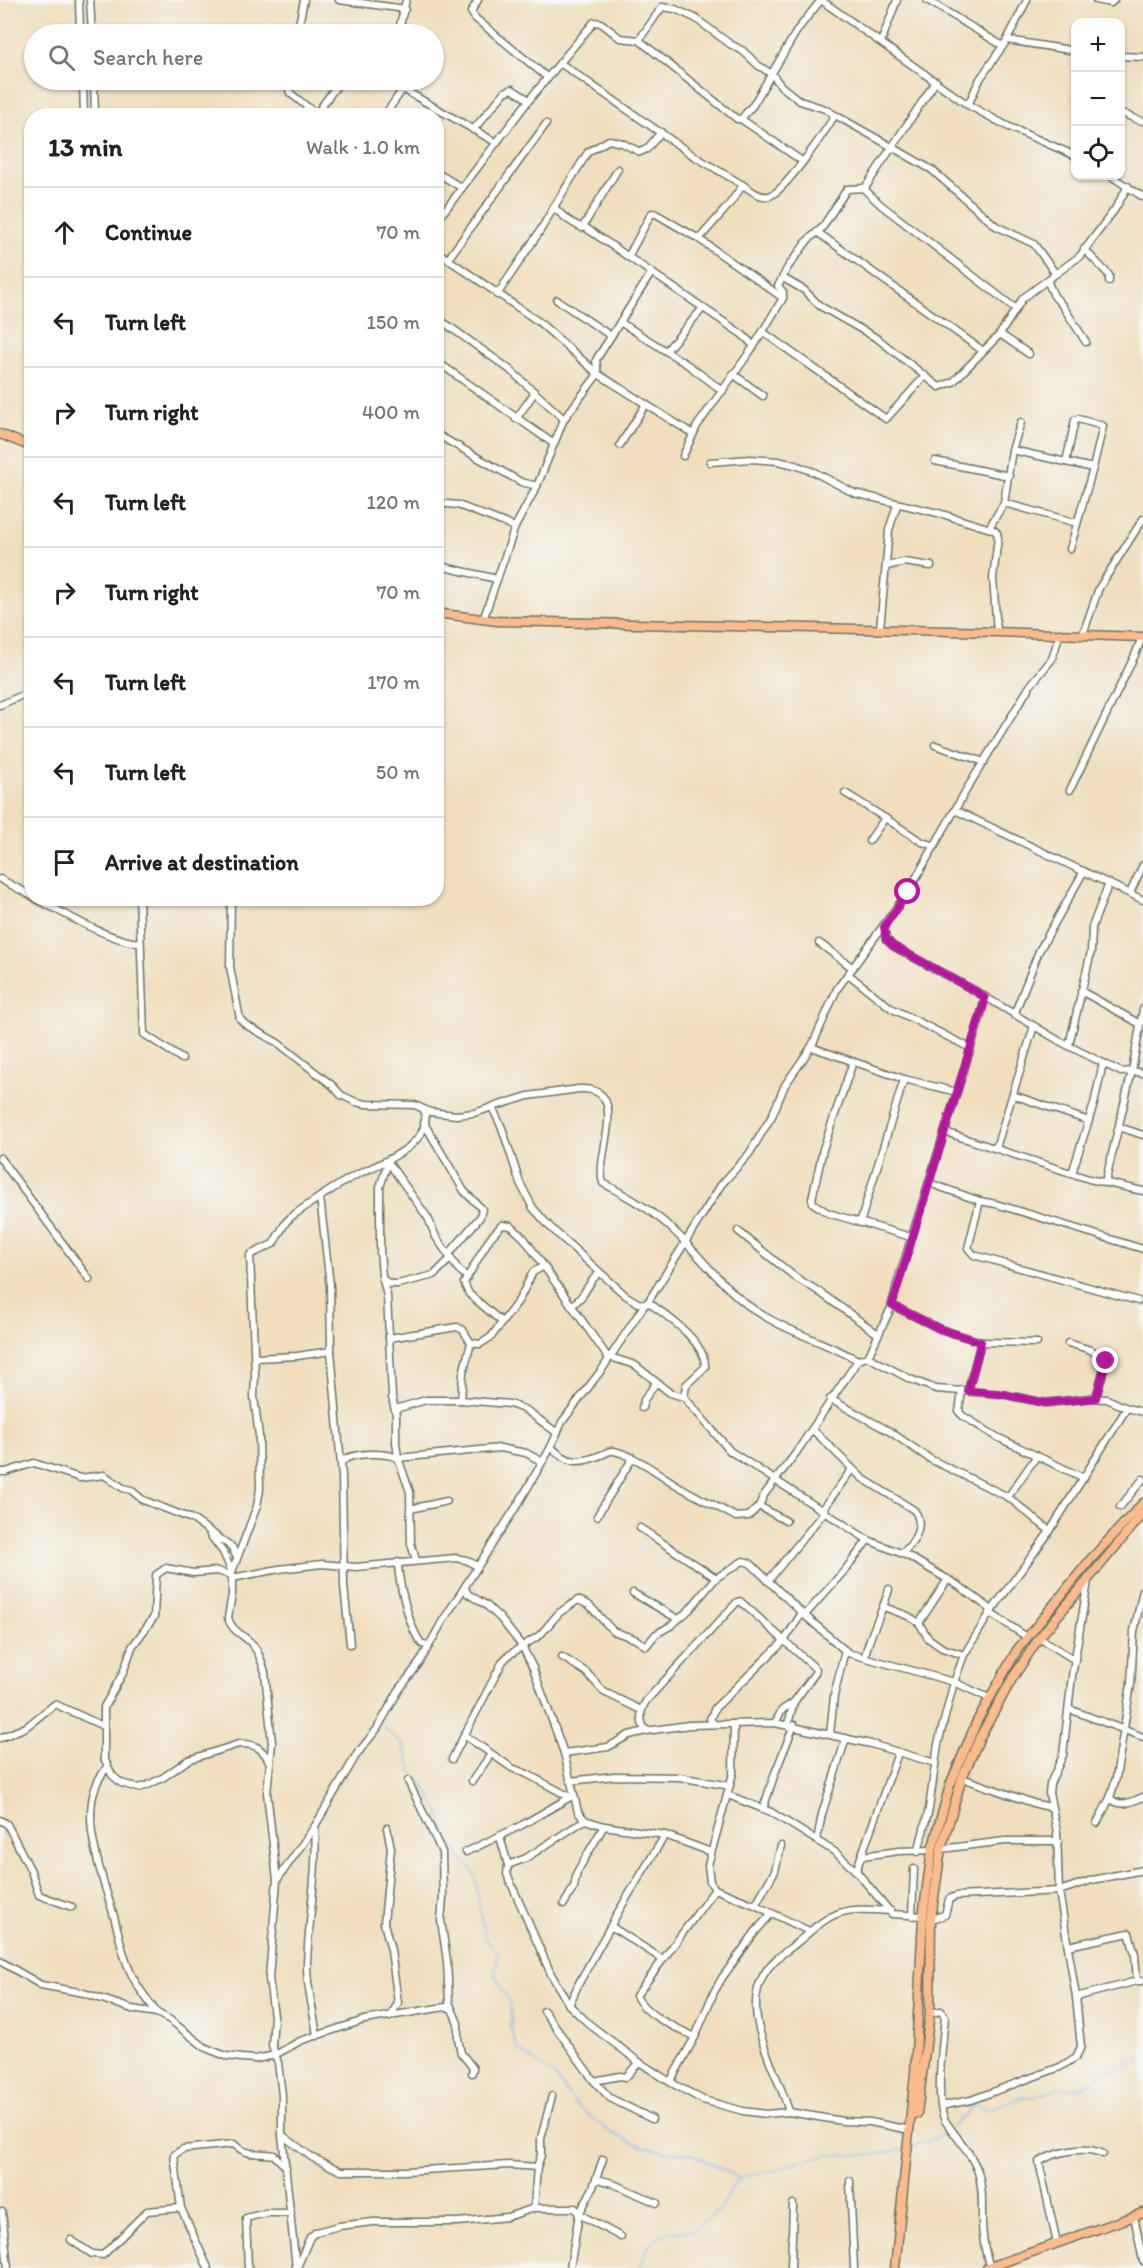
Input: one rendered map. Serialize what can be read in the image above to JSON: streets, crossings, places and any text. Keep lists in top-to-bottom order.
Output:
{
  "page": {
    "map_buttons": ["+", "−"],
    "search": "Search here",
    "heading": ["13 min", "Walk · 1.0 km"],
    "list": [
      ["Continue", "70 m"],
      ["Turn left", "150 m"],
      ["Turn right", "400 m"],
      ["Turn left", "120 m"],
      ["Turn right", "70 m"],
      ["Turn left", "170 m"],
      ["Turn left", "50 m"],
      "Arrive at destination"
    ]
  }
}
